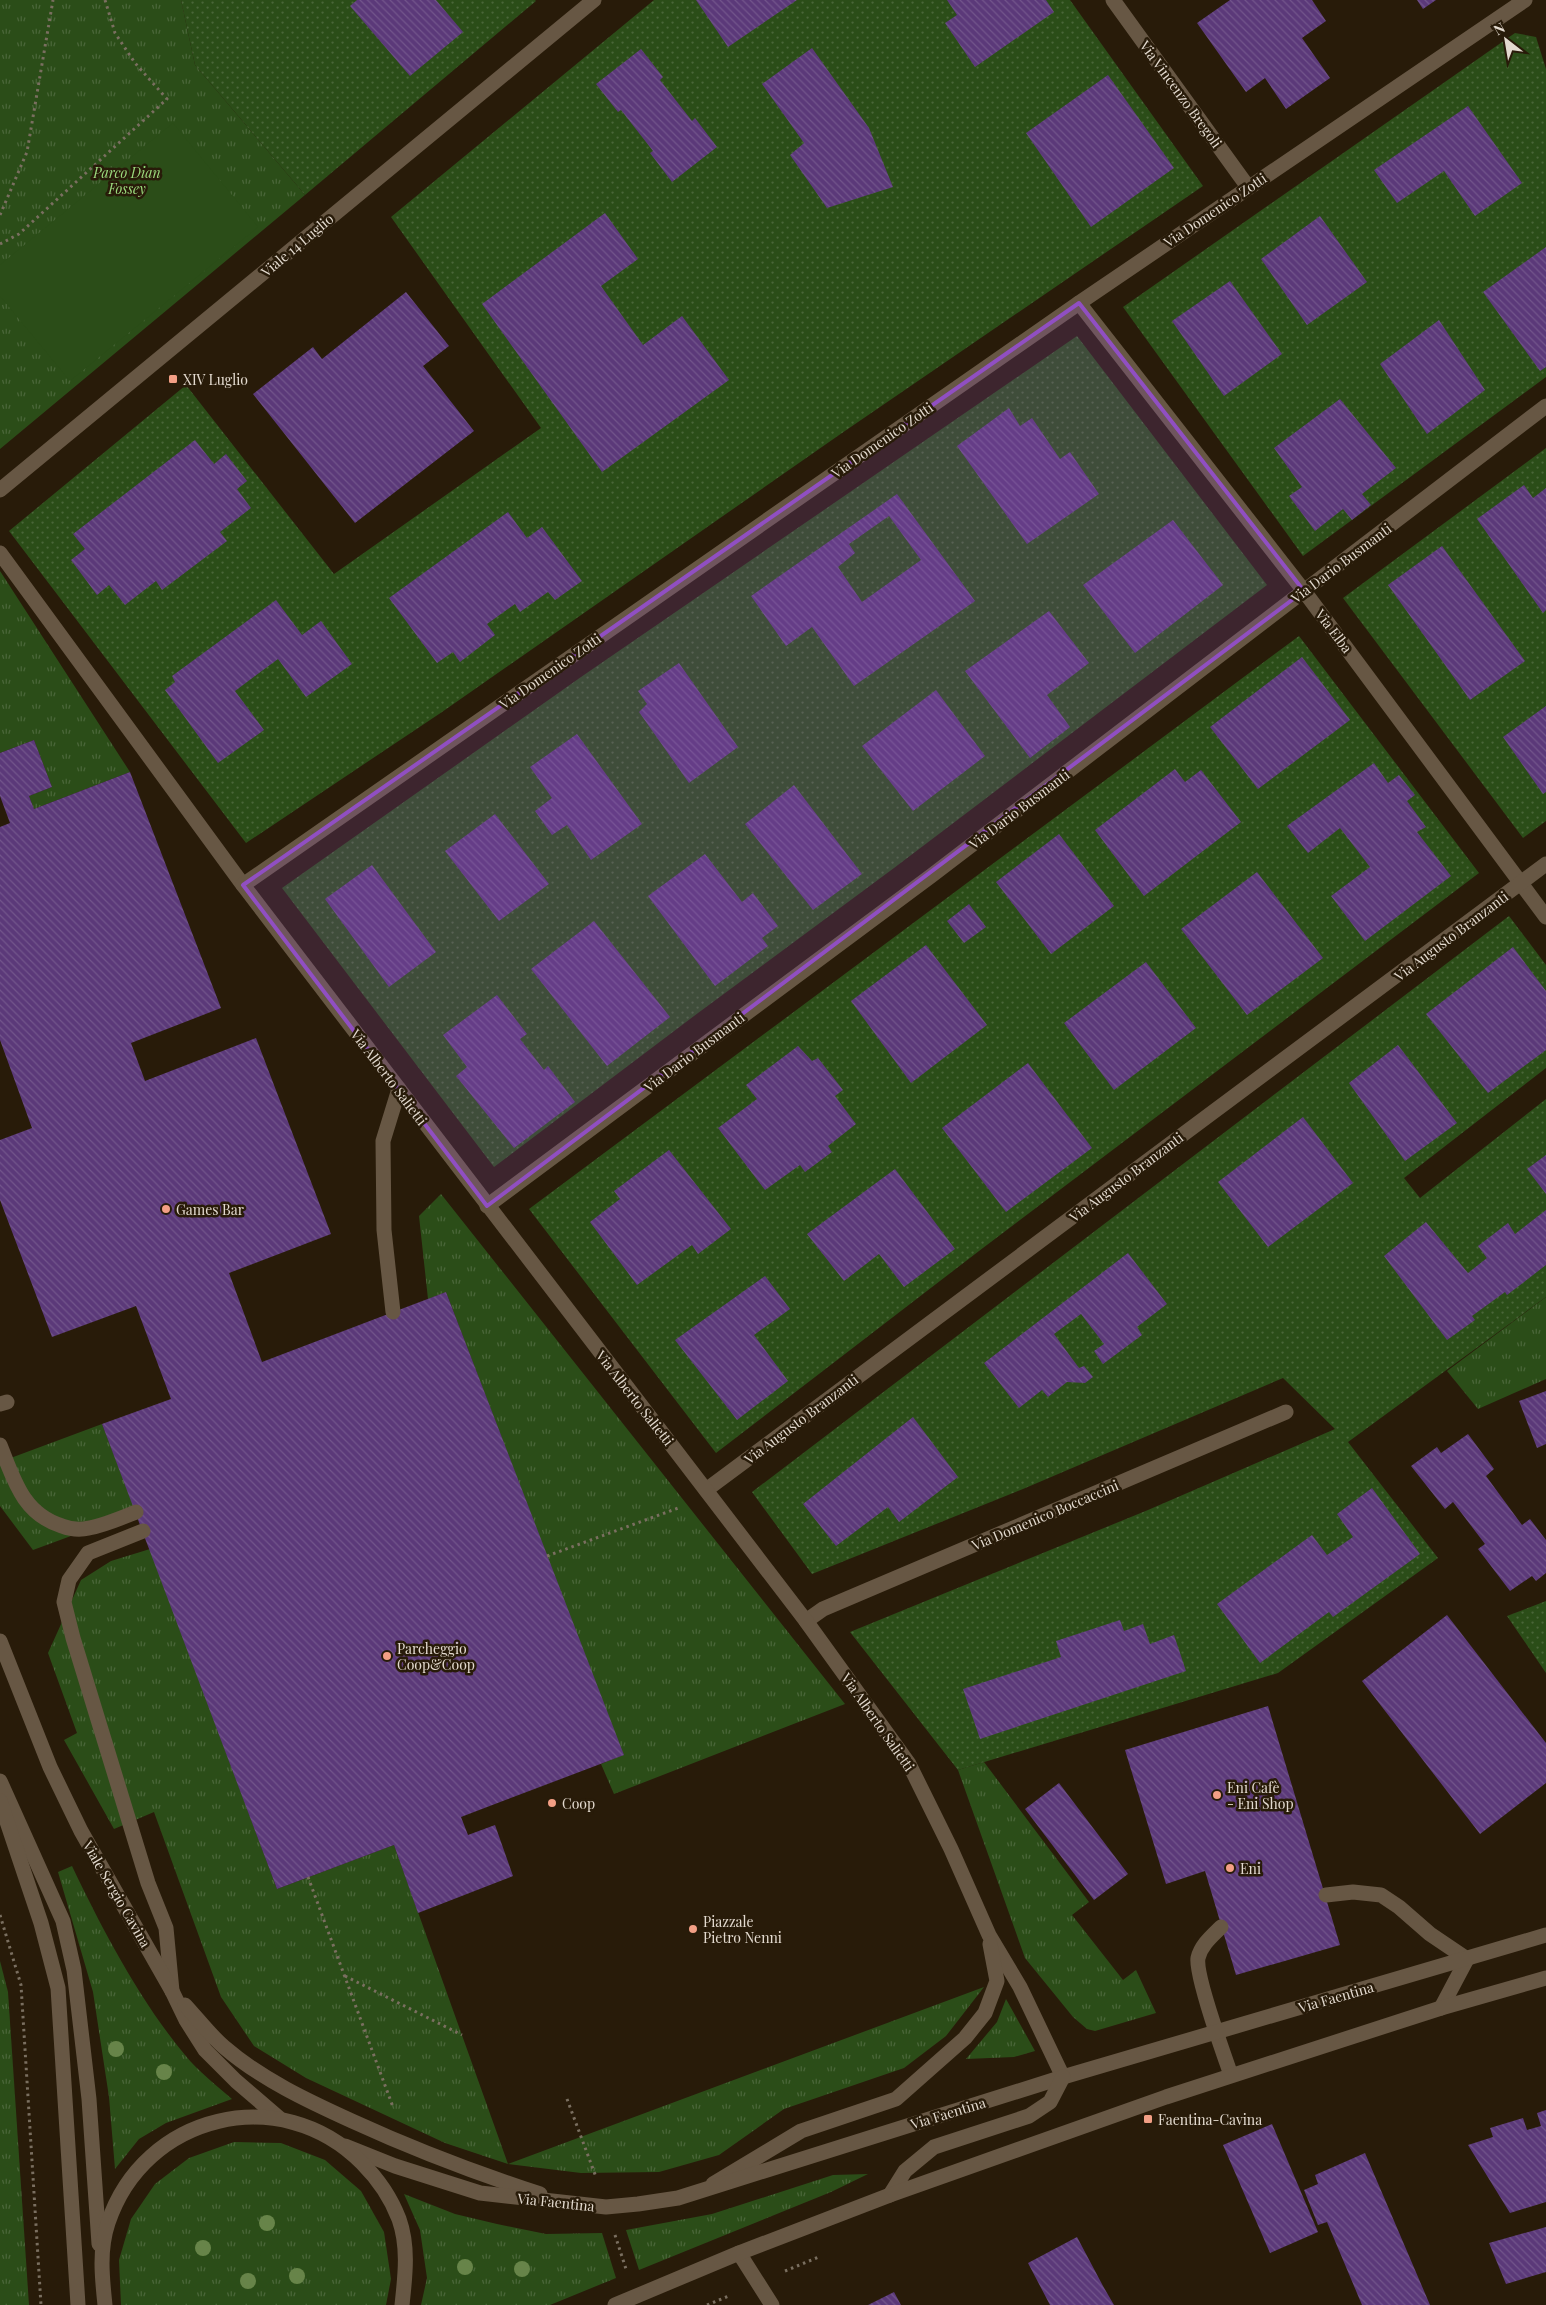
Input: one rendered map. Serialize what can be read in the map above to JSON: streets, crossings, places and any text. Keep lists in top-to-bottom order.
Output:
{
  "streets": {
    "street": [
      "Via Vincenzo Bregoli",
      "Via Domenico Zotti",
      "Viale 14 Luglio",
      "Via Dario Busmanti",
      "Via Elba",
      "Via Augusto Branzanti",
      "Via Alberto Salietti",
      "Via Domenico Boccaccini",
      "Viale Sergio Cavina",
      "Via Faentina"
    ]
  },
  "crossings": [
    ["Via Vincenzo Bregoli", "Via Domenico Zotti"],
    ["Via Domenico Zotti", "Via Elba"],
    ["Via Domenico Zotti", "Via Alberto Salietti"],
    ["Via Dario Busmanti", "Via Elba"],
    ["Via Dario Busmanti", "Via Alberto Salietti"],
    ["Via Elba", "Via Augusto Branzanti"],
    ["Via Augusto Branzanti", "Via Alberto Salietti"],
    ["Via Alberto Salietti", "Via Domenico Boccaccini"],
    ["Via Alberto Salietti", "Via Faentina"]
  ],
  "parks": ["Parco Dian Fossey"],
  "places": {
    "transit": ["XIV Luglio", "Faentina-Cavina"],
    "other": [
      "Games Bar",
      "Parcheggio Coop&Coop",
      "Eni Cafè - Eni Shop",
      "Coop",
      "Eni",
      "Piazzale Pietro Nenni"
    ]
  },
  "north": "top left"
}
